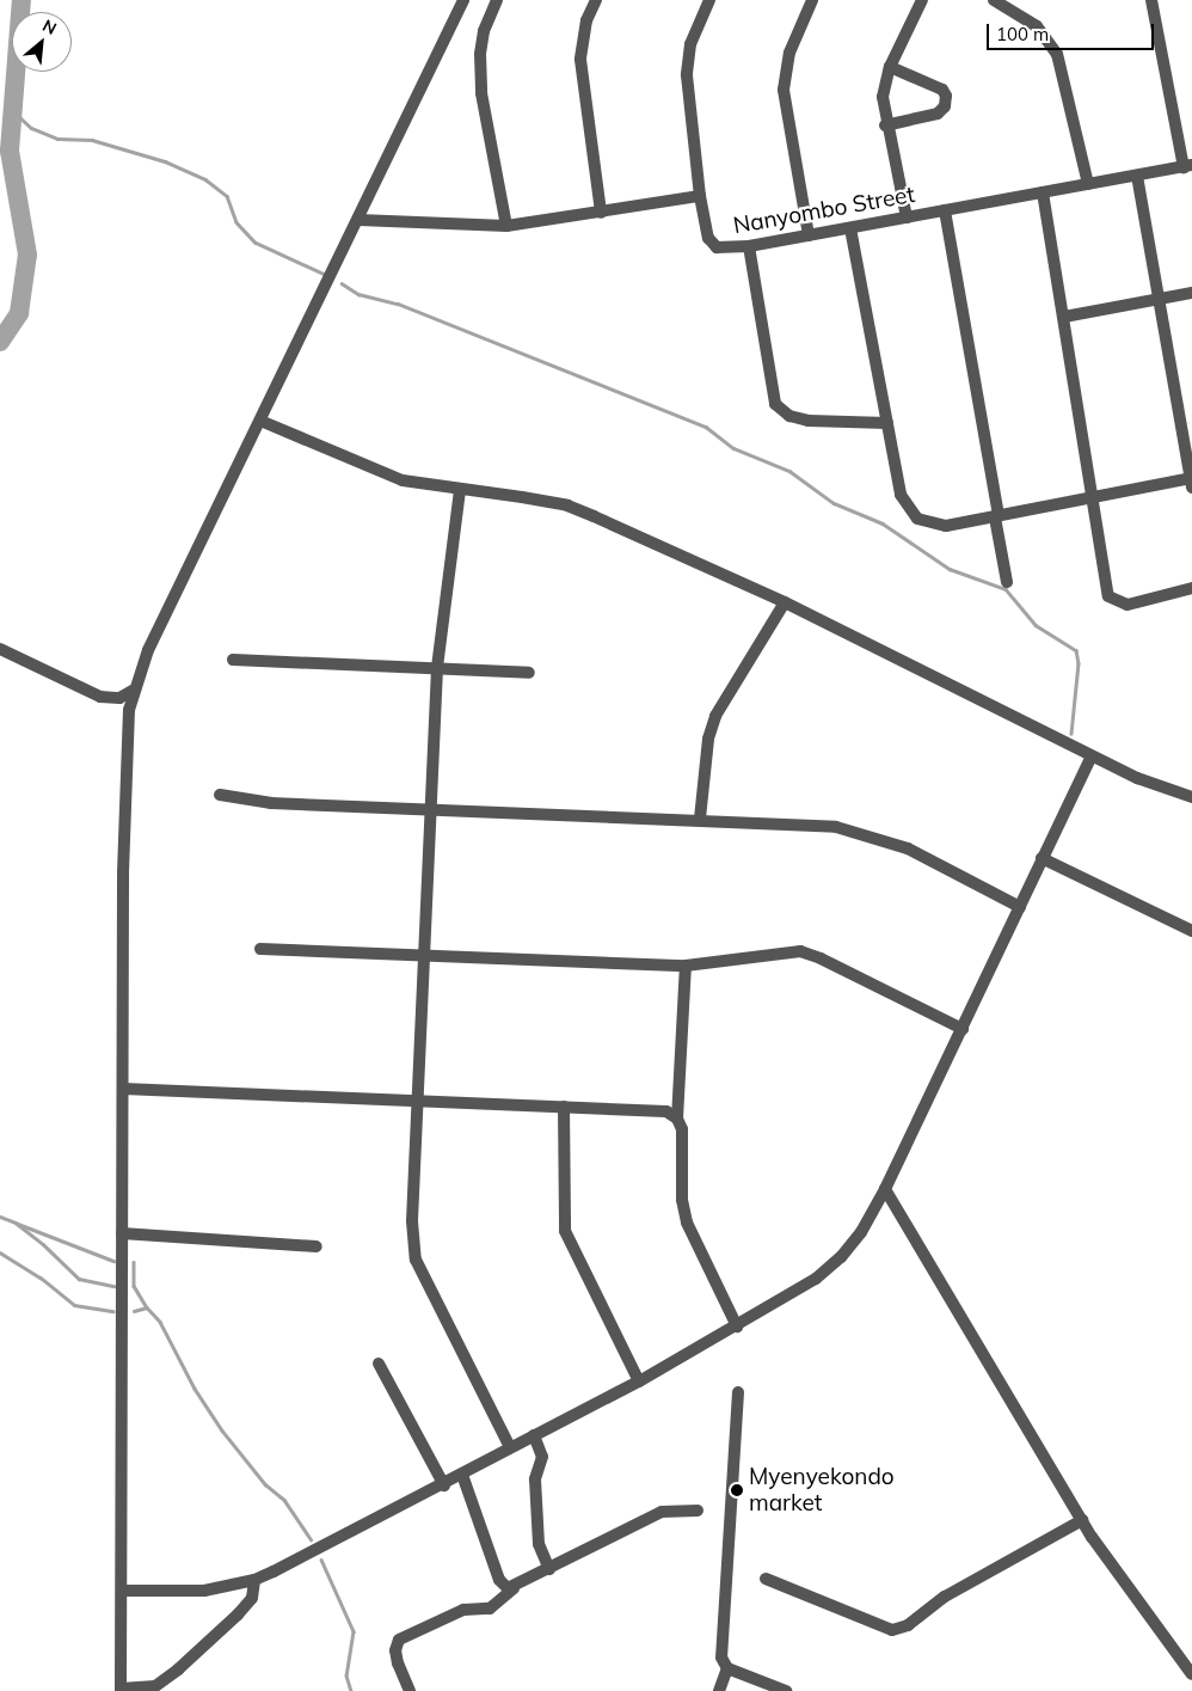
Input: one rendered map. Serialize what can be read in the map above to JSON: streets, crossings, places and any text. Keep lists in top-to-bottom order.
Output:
{
  "streets": {
    "street": ["Nanyombo Street"]
  },
  "places": ["Myenyekondo market"],
  "scale_bar": "100 m",
  "north": "top right"
}
